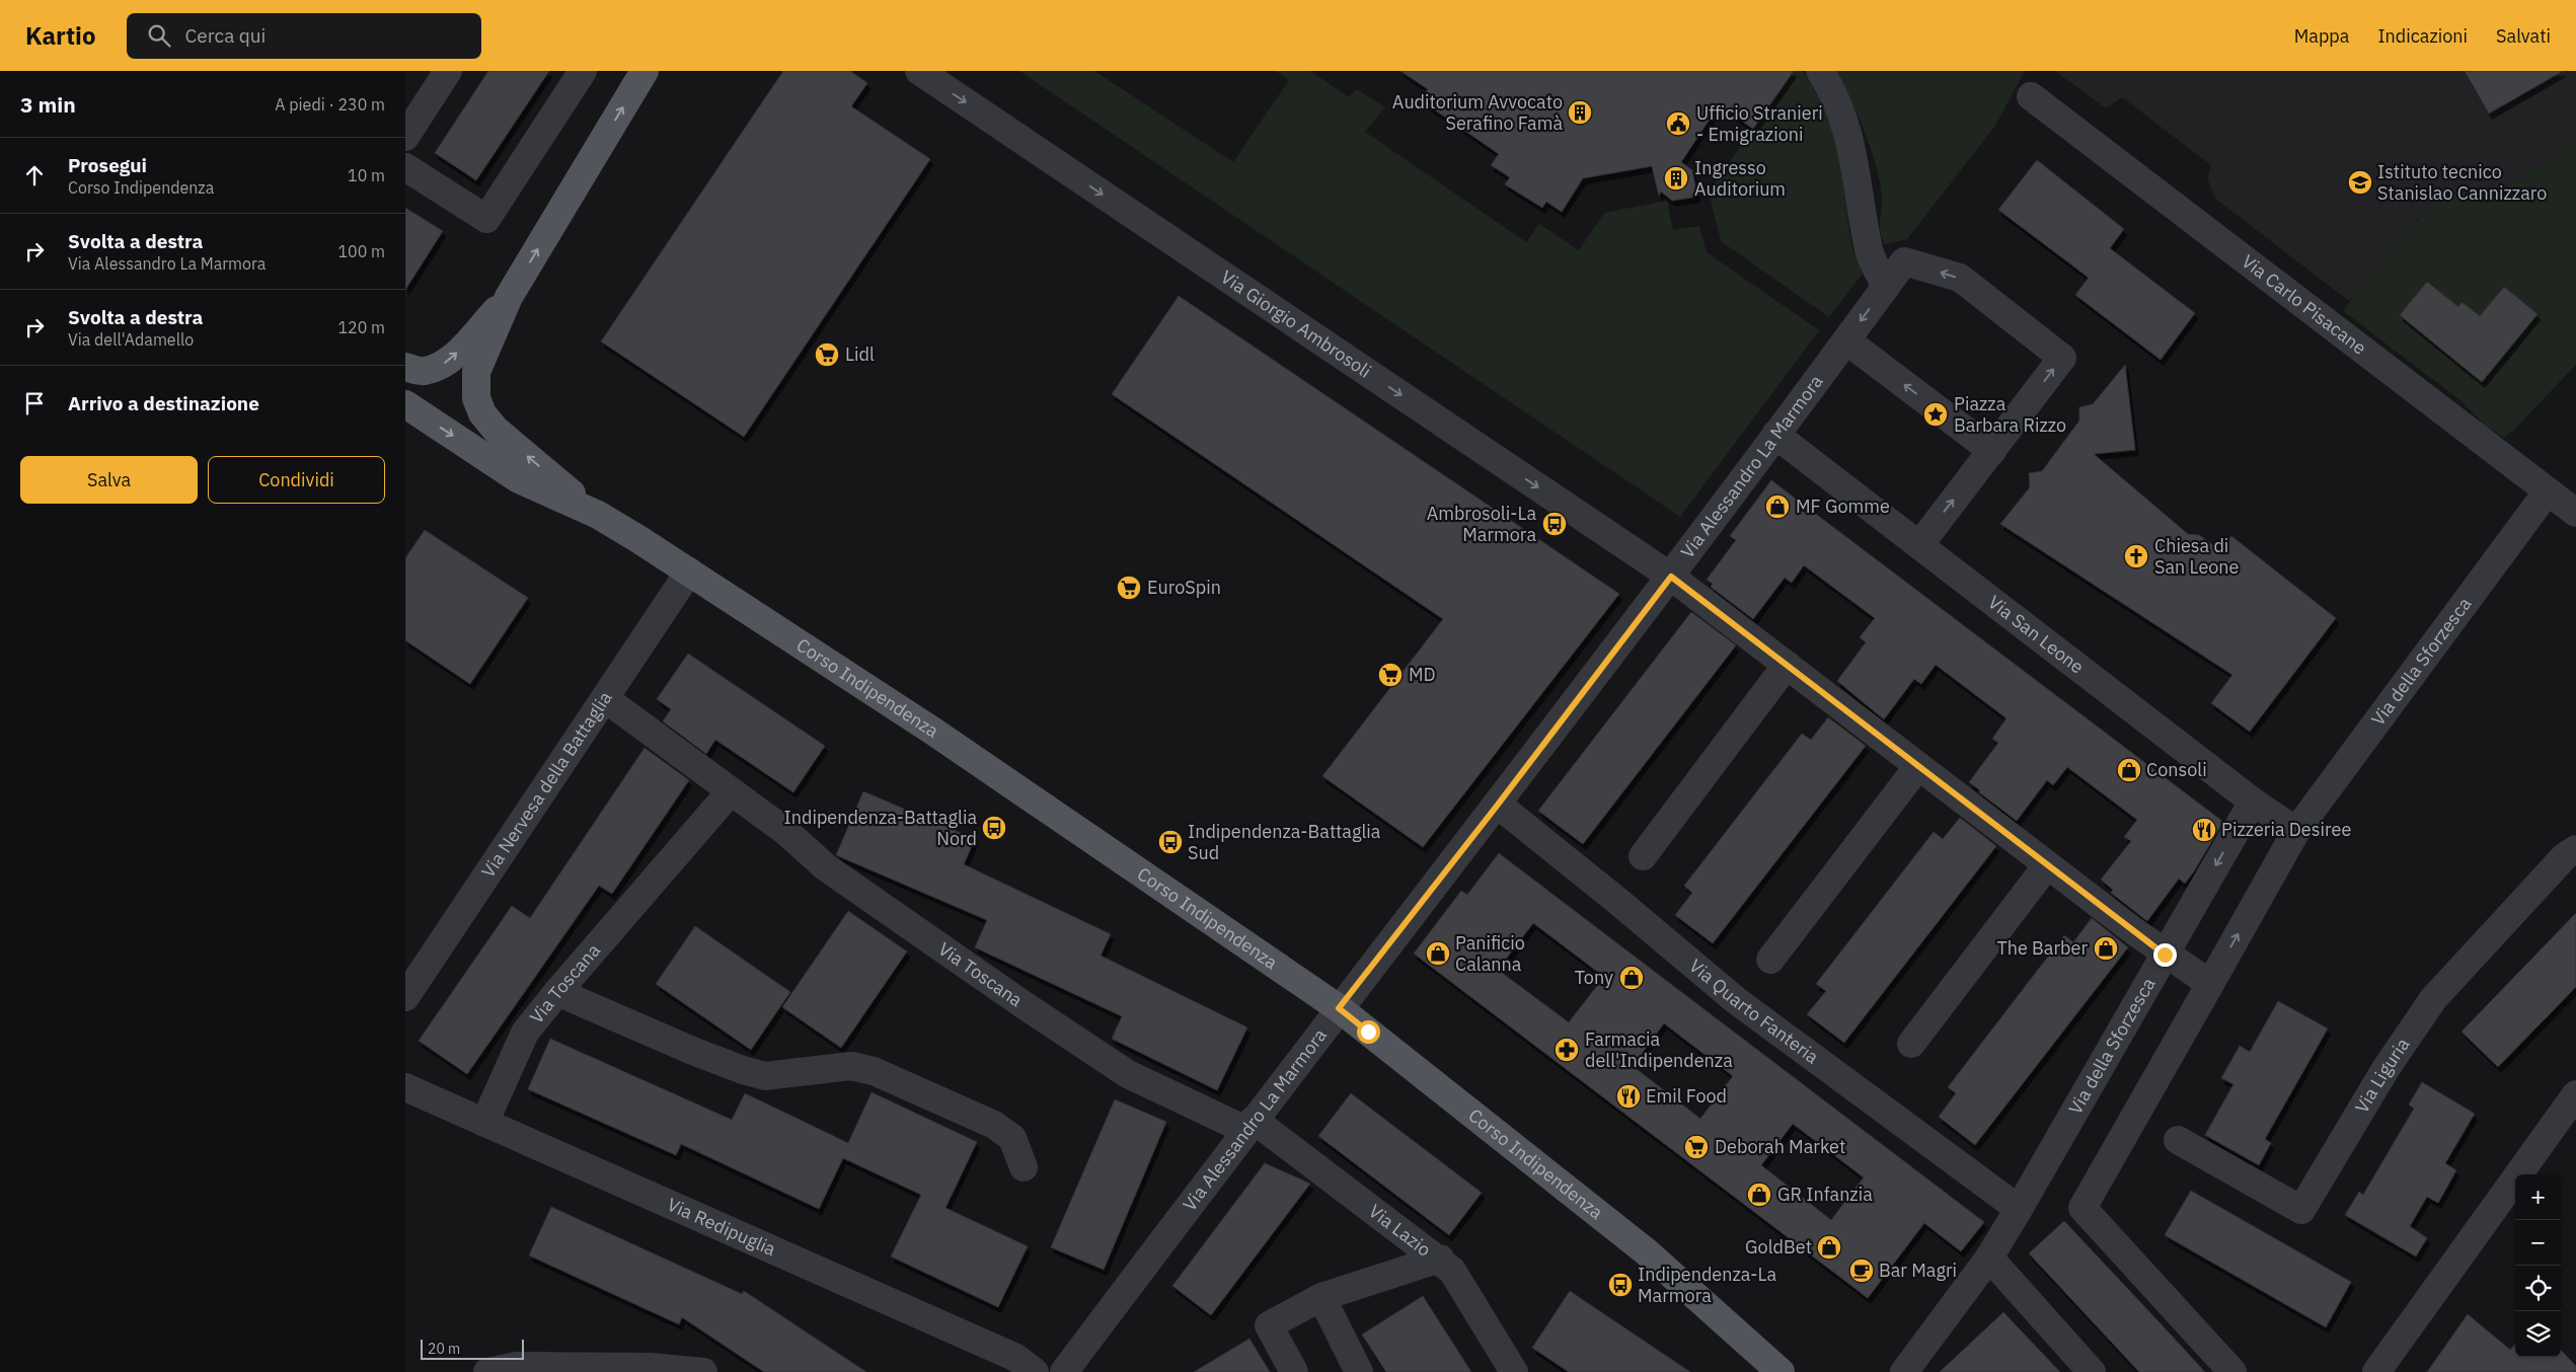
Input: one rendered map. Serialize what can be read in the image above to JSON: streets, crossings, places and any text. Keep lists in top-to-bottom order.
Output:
{
  "streets": {
    "main road": ["Corso Indipendenza"],
    "street": [
      "Via Carlo Pisacane",
      "Via Giorgio Ambrosoli",
      "Via Alessandro La Marmora",
      "Via San Leone",
      "Via della Sforzesca",
      "Via Nervesa della Battaglia",
      "Via Toscana",
      "Via Quarto Fanteria",
      "Via Liguria",
      "Via Redipuglia",
      "Via Lazio"
    ]
  },
  "crossings": [
    ["Via Carlo Pisacane", "Via della Sforzesca"],
    ["Via Giorgio Ambrosoli", "Via Alessandro La Marmora"],
    ["Via Giorgio Ambrosoli", "Via della Sforzesca"],
    ["Via Alessandro La Marmora", "Via San Leone"],
    ["Via Alessandro La Marmora", "Corso Indipendenza"],
    ["Via Alessandro La Marmora", "Via Toscana"],
    ["Via Alessandro La Marmora", "Via Quarto Fanteria"],
    ["Via Alessandro La Marmora", "Via Lazio"],
    ["Via San Leone", "Via della Sforzesca"],
    ["Via della Sforzesca", "Via Quarto Fanteria"],
    ["Corso Indipendenza", "Via Nervesa della Battaglia"],
    ["Via Nervesa della Battaglia", "Via Toscana"],
    ["Via Toscana", "Via Redipuglia"],
    ["Via Toscana", "Via Lazio"]
  ],
  "one_way": ["Via Giorgio Ambrosoli"],
  "places": {
    "building": ["Auditorium Avvocato Serafino Famà", "Ingresso Auditorium"],
    "public building": ["Ufficio Stranieri - Emigrazioni"],
    "school or university": ["Istituto tecnico Stanislao Cannizzaro"],
    "supermarket": [
      "Lidl",
      "EuroSpin",
      "MD",
      "Deborah Market"
    ],
    "place": ["Piazza Barbara Rizzo"],
    "shop": [
      "MF Gomme",
      "Consoli",
      "The Barber",
      "Panificio Calanna",
      "Tony",
      "GR Infanzia",
      "GoldBet"
    ],
    "bus stop": [
      "Ambrosoli-La Marmora",
      "Indipendenza-Battaglia Nord",
      "Indipendenza-Battaglia Sud",
      "Indipendenza-La Marmora"
    ],
    "church": ["Chiesa di San Leone"],
    "restaurant": ["Pizzeria Desiree", "Emil Food"],
    "pharmacy": ["Farmacia dell'Indipendenza"],
    "cafe": ["Bar Magri"]
  },
  "scale_bar": "20 m",
  "page": {
    "header": "Kartio",
    "search": "Cerca qui",
    "nav": ["Mappa", "Indicazioni", "Salvati"],
    "heading": ["3 min", "A piedi · 230 m"],
    "list": [
      ["Prosegui", "Corso Indipendenza", "10 m"],
      ["Svolta a destra", "Via Alessandro La Marmora", "100 m"],
      ["Svolta a destra", "Via dell'Adamello", "120 m"],
      "Arrivo a destinazione"
    ],
    "buttons": ["Salva", "Condividi"],
    "map_buttons": ["+", "−"],
    "scale": "20 m"
  }
}
